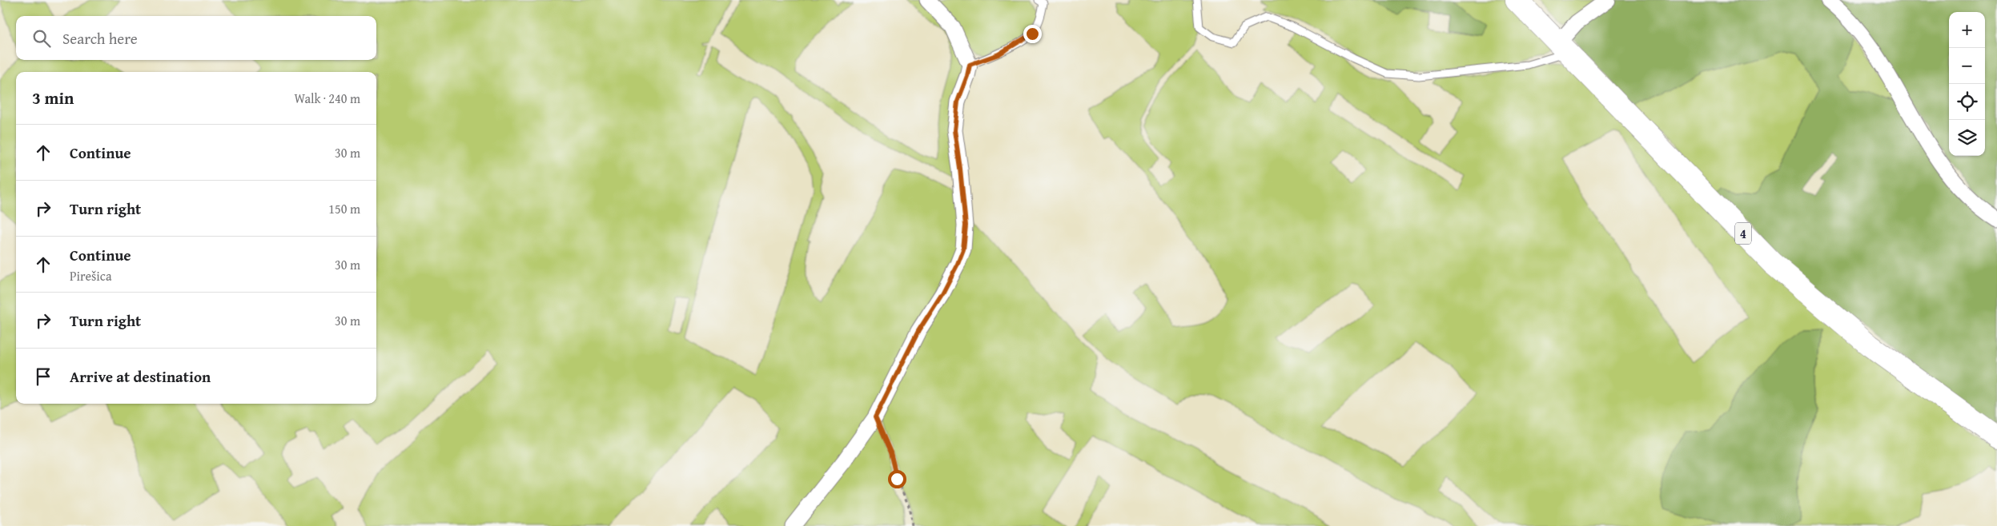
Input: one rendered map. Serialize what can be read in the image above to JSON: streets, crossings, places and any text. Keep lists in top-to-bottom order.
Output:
{
  "streets": {
    "main road": ["4"]
  },
  "page": {
    "map_buttons": ["+", "−"],
    "search": "Search here",
    "heading": ["3 min", "Walk · 240 m"],
    "list": [
      ["Continue", "30 m"],
      ["Turn right", "150 m"],
      ["Continue", "Pirešica", "30 m"],
      ["Turn right", "30 m"],
      "Arrive at destination"
    ]
  }
}
